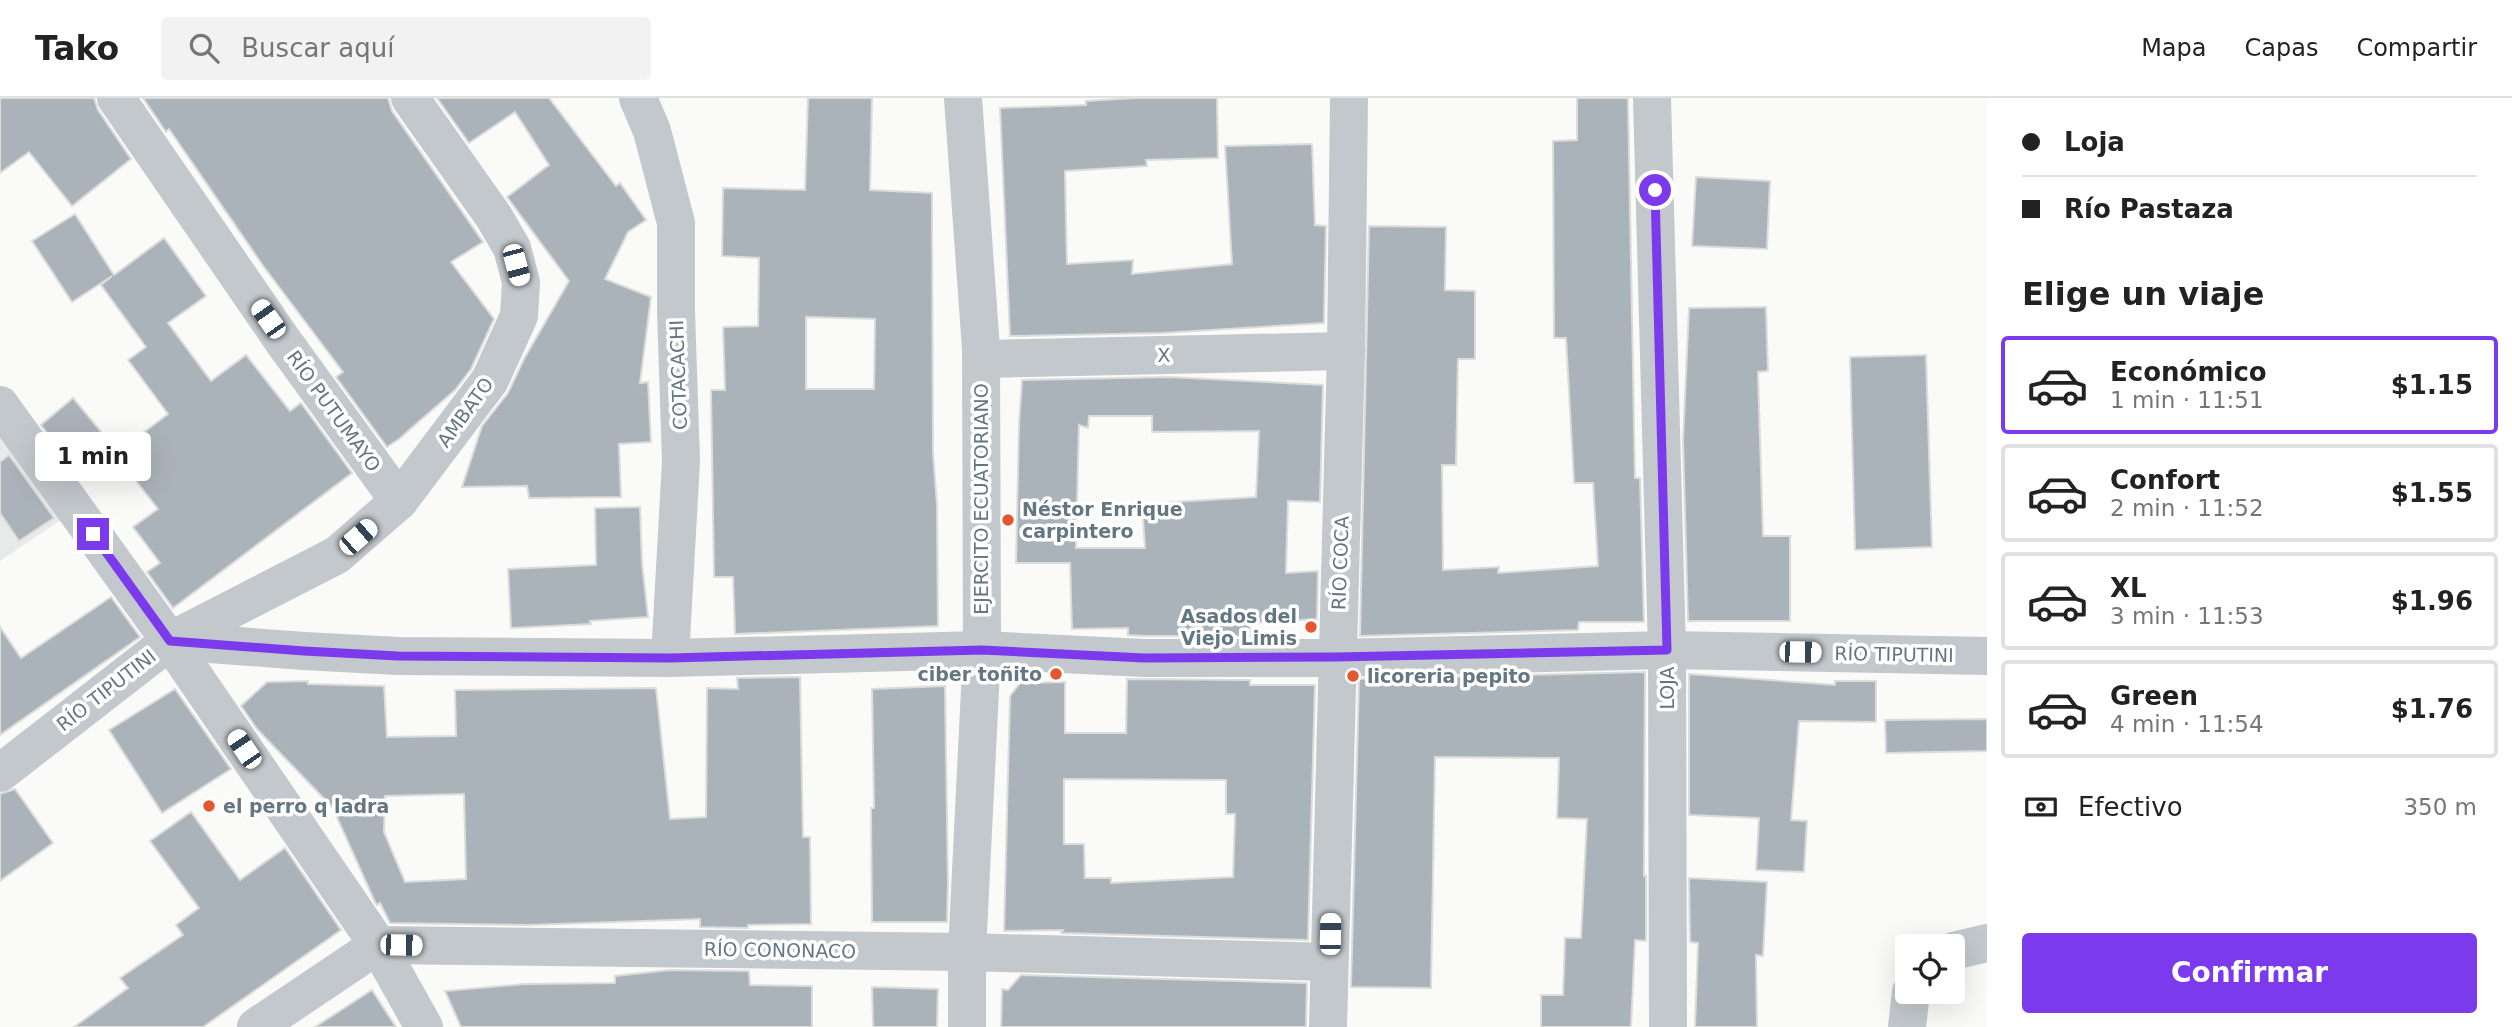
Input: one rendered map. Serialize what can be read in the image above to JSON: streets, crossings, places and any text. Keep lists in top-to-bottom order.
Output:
{
  "streets": {
    "street": [
      "X",
      "COTACACHI",
      "RÍO PUTUMAYO",
      "AMBATO",
      "EJERCITO ECUATORIANO",
      "RÍO COCA",
      "RÍO TIPUTINI",
      "LOJA",
      "RÍO CONONACO"
    ]
  },
  "crossings": [
    ["X", "EJERCITO ECUATORIANO"],
    ["X", "RÍO COCA"],
    ["COTACACHI", "RÍO TIPUTINI"],
    ["RÍO PUTUMAYO", "AMBATO"],
    ["EJERCITO ECUATORIANO", "RÍO TIPUTINI"],
    ["EJERCITO ECUATORIANO", "RÍO CONONACO"],
    ["RÍO COCA", "RÍO TIPUTINI"],
    ["RÍO COCA", "RÍO CONONACO"],
    ["RÍO TIPUTINI", "LOJA"]
  ],
  "places": [
    "Néstor Enrique carpintero",
    "Asados del Viejo Limis",
    "ciber toñito",
    "licoreria pepito",
    "el perro q ladra"
  ],
  "page": {
    "header": "Tako",
    "search": "Buscar aquí",
    "nav": ["Mapa", "Capas", "Compartir"],
    "banner": ["Loja", "Río Pastaza"],
    "heading": "Elige un viaje",
    "list": [
      {
        "name": "Económico",
        "note": "1 min · 11:51",
        "value": "$1.15"
      },
      {
        "name": "Confort",
        "note": "2 min · 11:52",
        "value": "$1.55"
      },
      {
        "name": "XL",
        "note": "3 min · 11:53",
        "value": "$1.96"
      },
      {
        "name": "Green",
        "note": "4 min · 11:54",
        "value": "$1.76"
      }
    ],
    "bubble": "1 min",
    "pay": ["Efectivo", "350 m"],
    "buttons": "Confirmar"
  }
}
